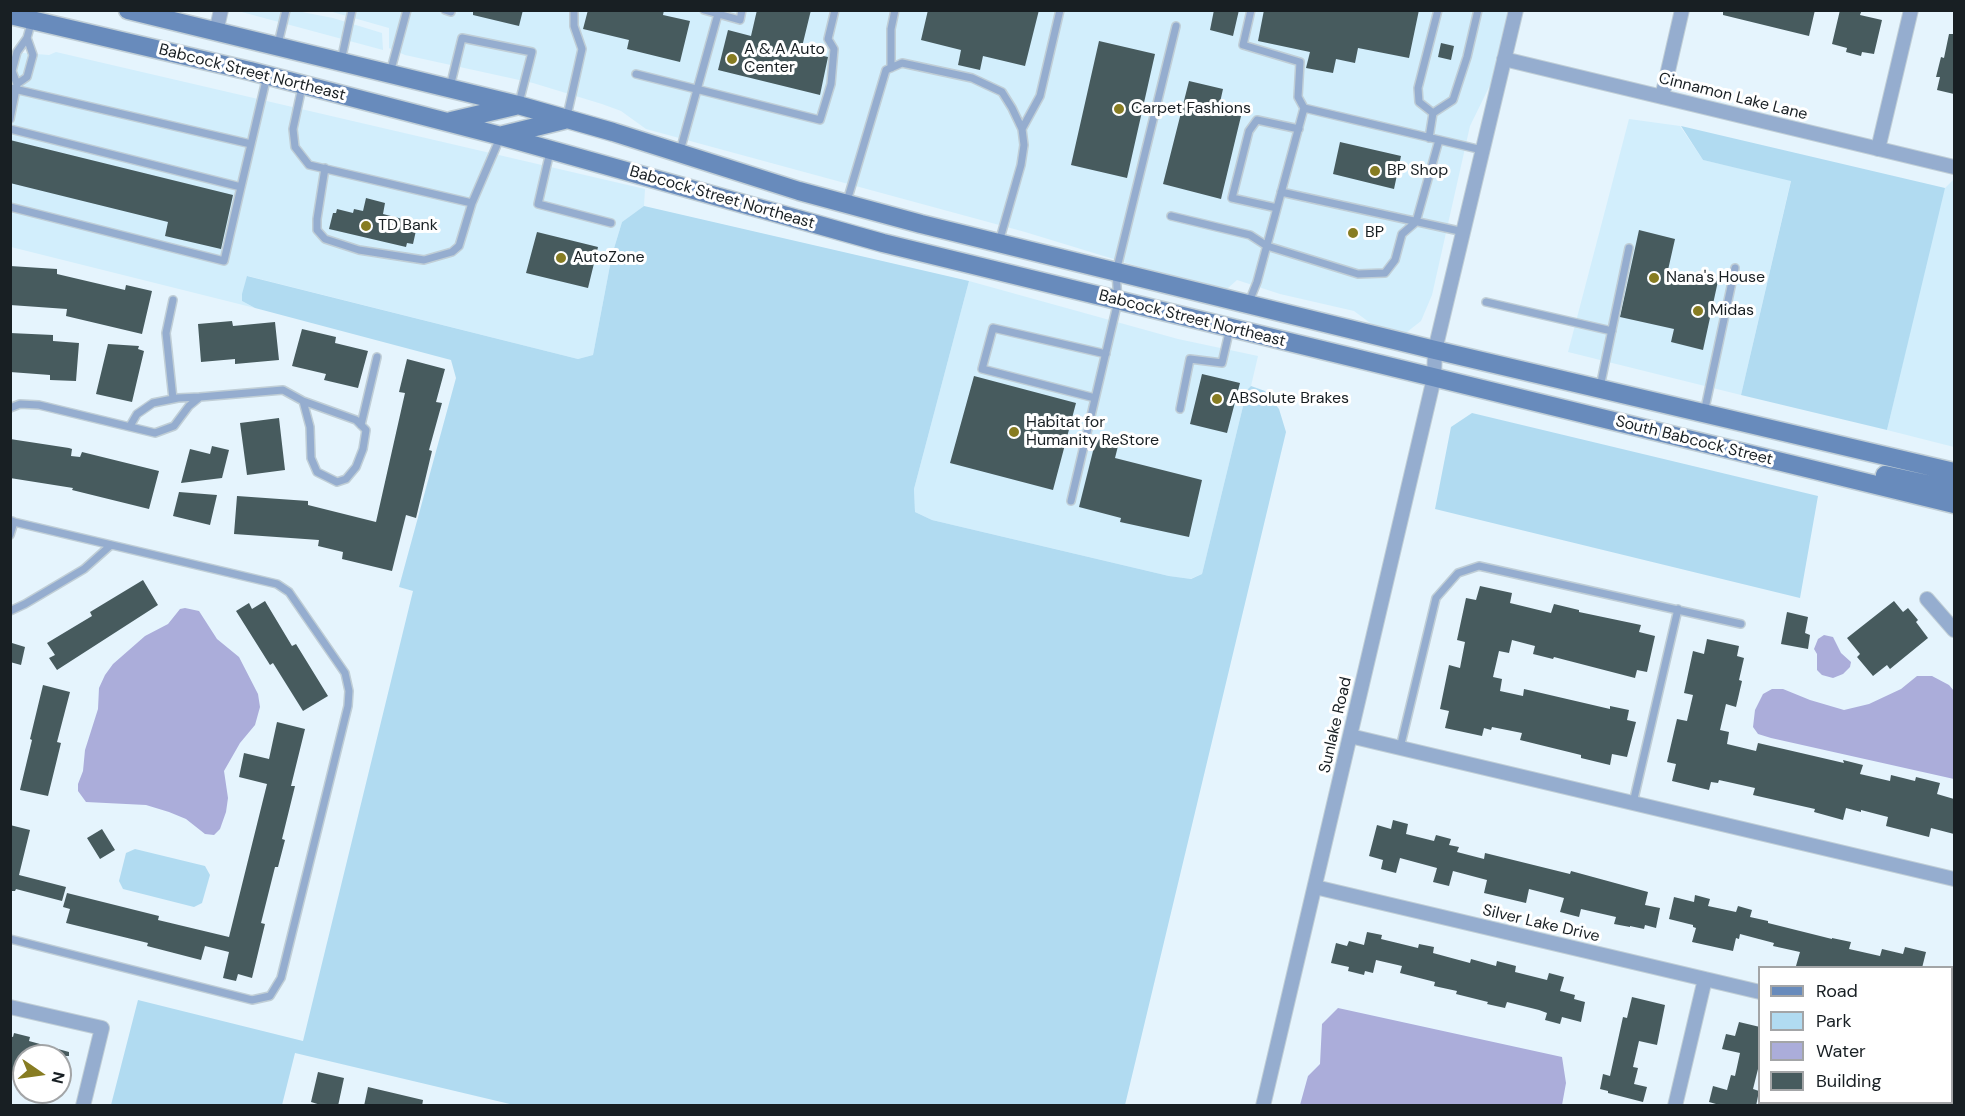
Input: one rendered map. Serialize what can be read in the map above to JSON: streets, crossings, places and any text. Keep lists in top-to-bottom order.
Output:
{
  "streets": {
    "main road": ["Babcock Street Northeast", "South Babcock Street"],
    "street": ["Cinnamon Lake Lane", "Sunlake Road", "Silver Lake Drive"]
  },
  "crossings": [
    ["Babcock Street Northeast", "South Babcock Street"],
    ["Babcock Street Northeast", "Sunlake Road"],
    ["Cinnamon Lake Lane", "Sunlake Road"],
    ["South Babcock Street", "Sunlake Road"],
    ["Sunlake Road", "Silver Lake Drive"]
  ],
  "places": [
    "A & A Auto Center",
    "Carpet Fashions",
    "BP Shop",
    "TD Bank",
    "BP",
    "AutoZone",
    "Nana's House",
    "Midas",
    "ABSolute Brakes",
    "Habitat for Humanity ReStore"
  ],
  "legend": [
    "Road",
    "Park",
    "Water",
    "Building"
  ],
  "north": "right"
}
